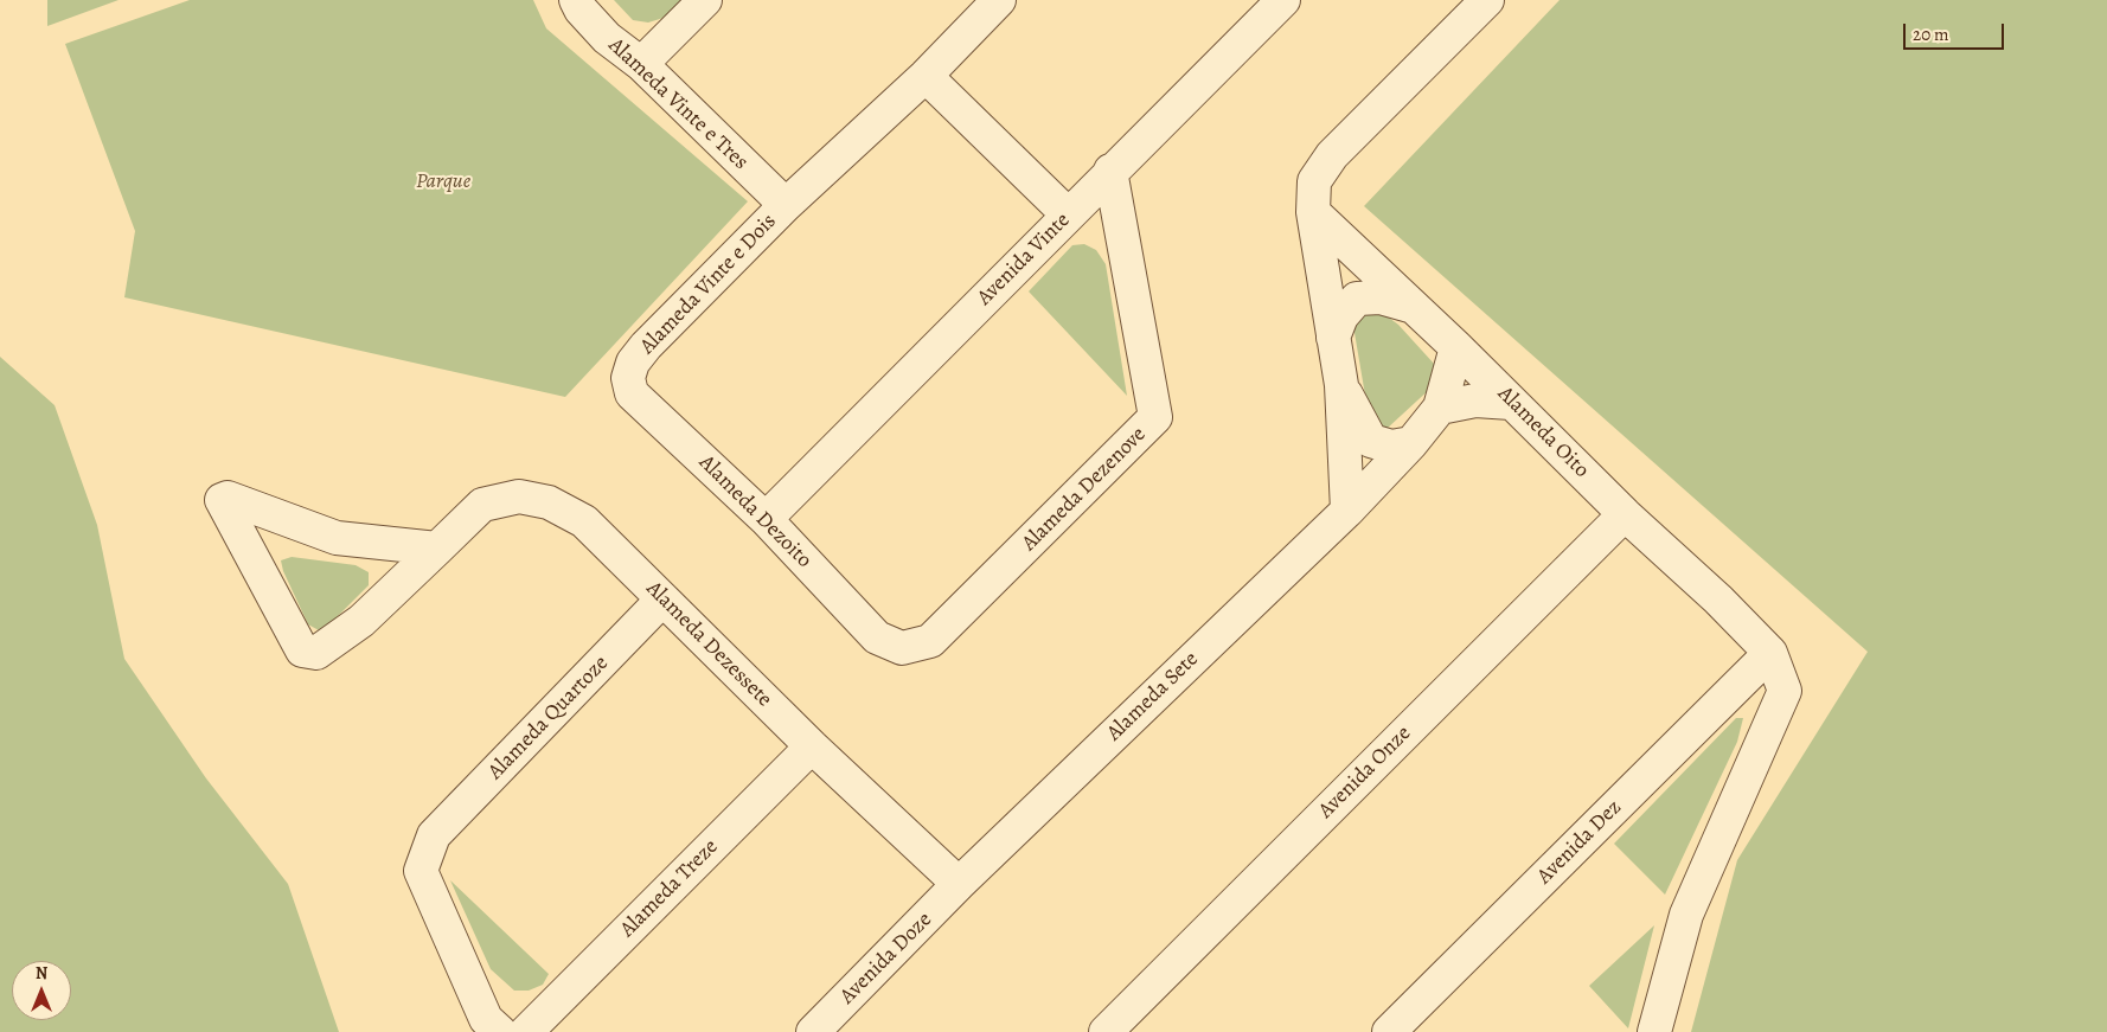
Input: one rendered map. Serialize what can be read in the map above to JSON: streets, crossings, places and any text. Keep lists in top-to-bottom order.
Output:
{
  "streets": {
    "street": [
      "Alameda Vinte e Tres",
      "Avenida Vinte",
      "Alameda Vinte e Dois",
      "Alameda Oito",
      "Alameda Dezenove",
      "Alameda Dezoito",
      "Alameda Dezessete",
      "Alameda Sete",
      "Alameda Quartoze",
      "Avenida Onze",
      "Avenida Dez",
      "Alameda Treze",
      "Avenida Doze"
    ]
  },
  "crossings": [
    ["Alameda Vinte e Tres", "Alameda Vinte e Dois"],
    ["Avenida Vinte", "Alameda Dezenove"],
    ["Avenida Vinte", "Alameda Dezoito"],
    ["Alameda Vinte e Dois", "Alameda Dezoito"],
    ["Alameda Oito", "Alameda Sete"],
    ["Alameda Oito", "Avenida Onze"],
    ["Alameda Oito", "Avenida Dez"],
    ["Alameda Dezenove", "Alameda Dezoito"],
    ["Alameda Dezessete", "Alameda Sete"],
    ["Alameda Dezessete", "Alameda Quartoze"],
    ["Alameda Dezessete", "Alameda Treze"],
    ["Alameda Dezessete", "Avenida Doze"],
    ["Alameda Sete", "Avenida Doze"]
  ],
  "parks": ["Parque"],
  "scale_bar": "20 m",
  "north": "top"
}
